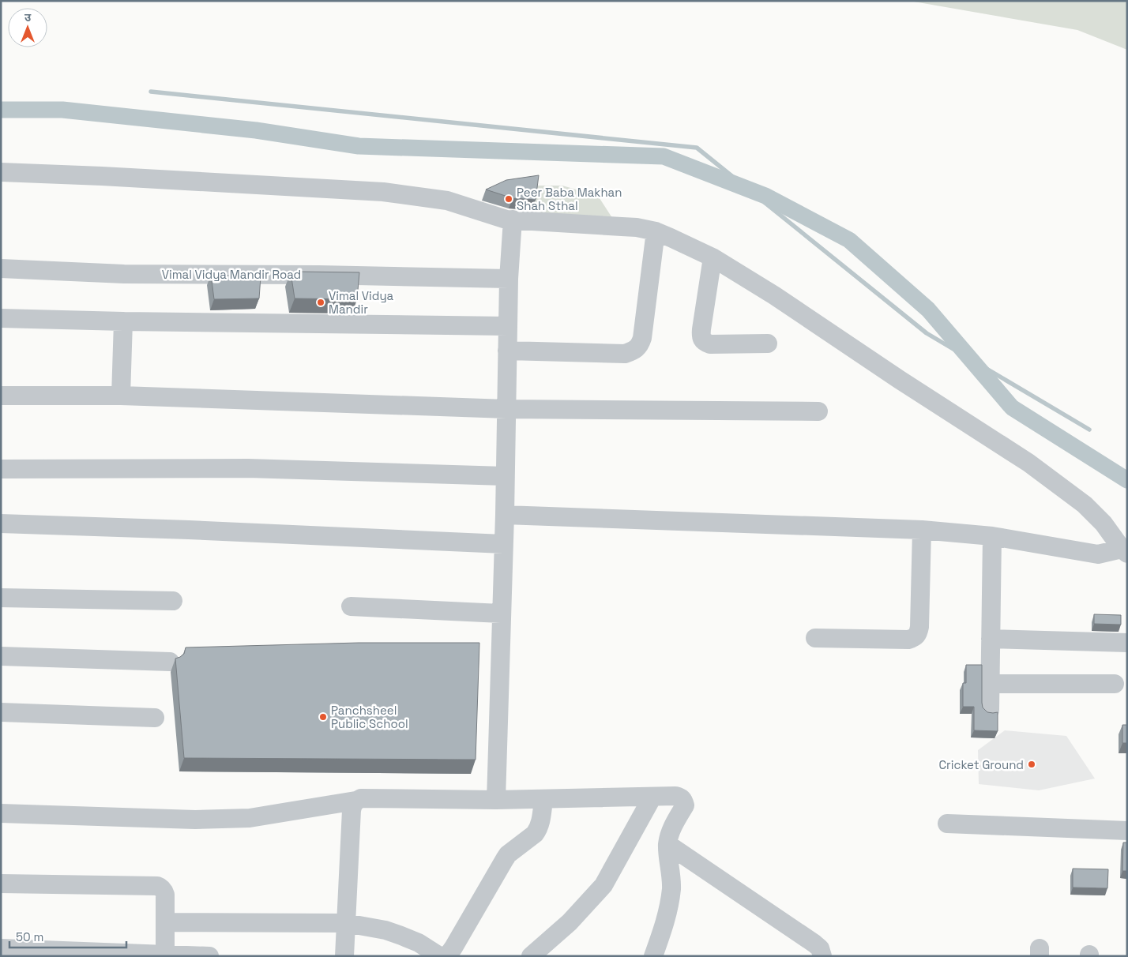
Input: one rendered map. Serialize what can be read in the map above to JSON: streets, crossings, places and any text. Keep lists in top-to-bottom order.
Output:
{
  "streets": {
    "street": ["Vimal Vidya Mandir Road"]
  },
  "places": [
    "Peer Baba Makhan Shah Sthal",
    "Vimal Vidya Mandir",
    "Panchsheel Public School",
    "Cricket Ground"
  ],
  "scale_bar": "50 m",
  "north": "top"
}
